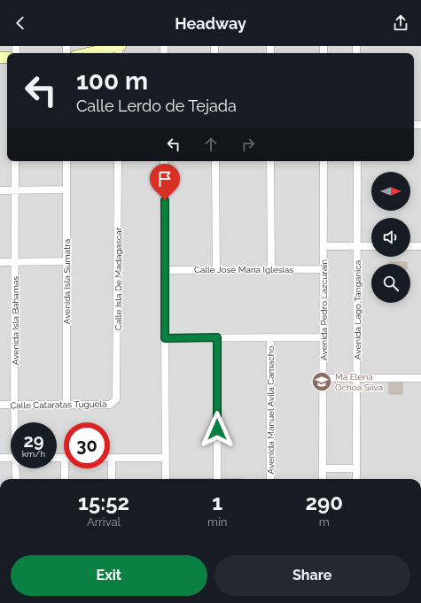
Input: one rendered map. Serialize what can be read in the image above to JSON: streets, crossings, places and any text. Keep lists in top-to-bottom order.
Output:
{
  "streets": {
    "street": [
      "Calle José María Iglesias",
      "Calle Isla De Madagascar",
      "Avenida Isla Sumatra",
      "Avenida Pedro Lazcurain",
      "Avenida Lago Tanganica",
      "Avenida Isla Bahamas",
      "Calle Cataratas Tuguela",
      "Avenida Manuel Avila Camacho"
    ]
  },
  "crossings": [
    ["Calle José María Iglesias", "Avenida Pedro Lazcurain"],
    ["Calle Isla De Madagascar", "Calle Cataratas Tuguela"],
    ["Avenida Isla Sumatra", "Calle Cataratas Tuguela"],
    ["Avenida Isla Bahamas", "Calle Cataratas Tuguela"]
  ],
  "places": {
    "school or university": ["Ma Elena Ochoa Silva"]
  },
  "north": "right",
  "page": {
    "header": "Headway",
    "turn": ["100 m", "Calle Lerdo de Tejada"],
    "speed": "29 km/h",
    "limit": "30",
    "eta": [
      "15:52",
      "Arrival",
      "1",
      "min",
      "290",
      "m"
    ],
    "buttons": ["Exit", "Share"]
  }
}
